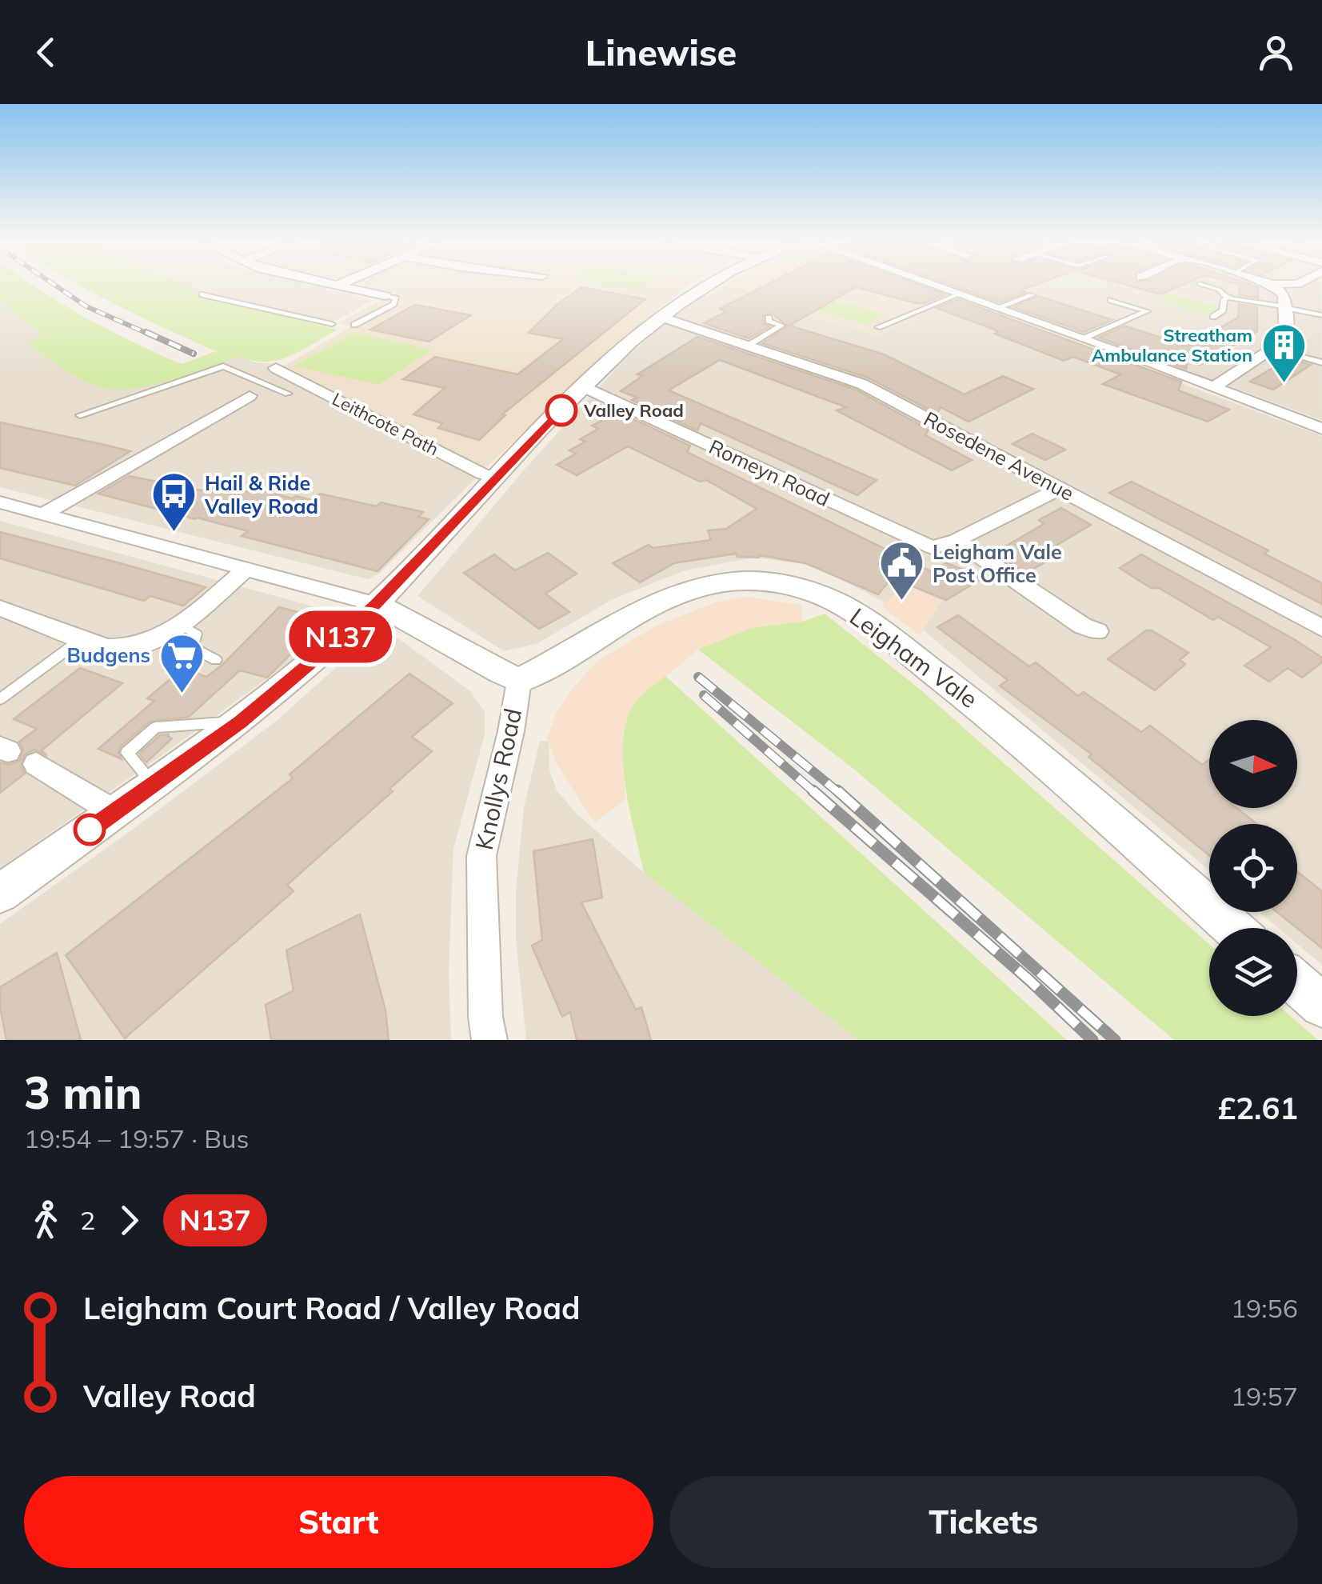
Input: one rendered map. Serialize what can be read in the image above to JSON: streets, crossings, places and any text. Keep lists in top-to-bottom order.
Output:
{
  "streets": {
    "street": [
      "Leithcote Path",
      "Rosedene Avenue",
      "Romeyn Road",
      "Leigham Vale",
      "Knollys Road"
    ]
  },
  "crossings": [
    ["Rosedene Avenue", "Romeyn Road"],
    ["Leigham Vale", "Knollys Road"]
  ],
  "places": {
    "building": ["Streatham Ambulance Station"],
    "other": ["Valley Road"],
    "bus stop": ["Hail & Ride Valley Road"],
    "public building": ["Leigham Vale Post Office"],
    "supermarket": ["Budgens"]
  },
  "lines": ["bus line N137"],
  "north": "right",
  "page": {
    "header": "Linewise",
    "on_map": "N137",
    "heading": ["3 min", "19:54 – 19:57 · Bus", "£2.61"],
    "legs": ["2", "N137"],
    "list": [
      {
        "name": "Leigham Court Road / Valley Road",
        "value": "19:56"
      },
      {
        "name": "Valley Road",
        "value": "19:57"
      }
    ],
    "buttons": ["Start", "Tickets"]
  }
}
